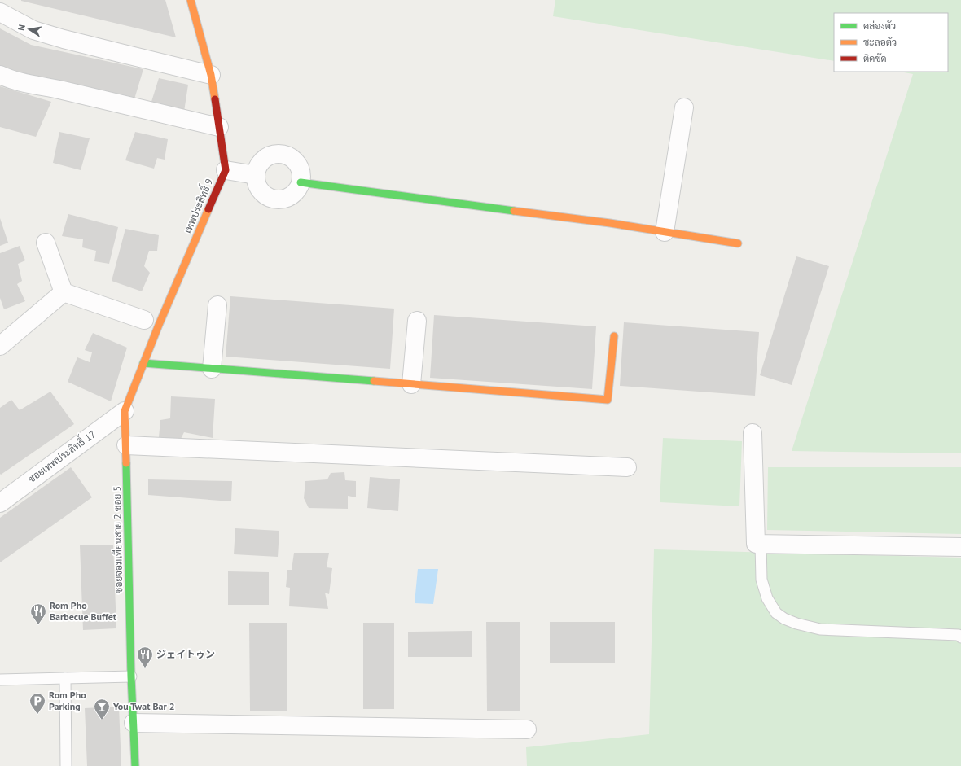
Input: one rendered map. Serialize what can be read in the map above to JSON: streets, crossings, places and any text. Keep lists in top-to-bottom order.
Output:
{
  "streets": {
    "street": ["เทพประสิทธิ์ 9", "ซอยเทพประสิทธิ์ 17", "ซอยจอมเทียนสาย 2 ซอย 5"]
  },
  "crossings": [
    ["เทพประสิทธิ์ 9", "ซอยเทพประสิทธิ์ 17"],
    ["เทพประสิทธิ์ 9", "ซอยจอมเทียนสาย 2 ซอย 5"],
    ["ซอยเทพประสิทธิ์ 17", "ซอยจอมเทียนสาย 2 ซอย 5"]
  ],
  "places": {
    "restaurant": ["Rom Pho Barbecue Buffet", "ジェイトゥン"],
    "parking": ["Rom Pho Parking"],
    "bar": ["You Twat Bar 2"]
  },
  "legend": ["คล่องตัว", "ชะลอตัว", "ติดขัด"],
  "north": "left"
}
